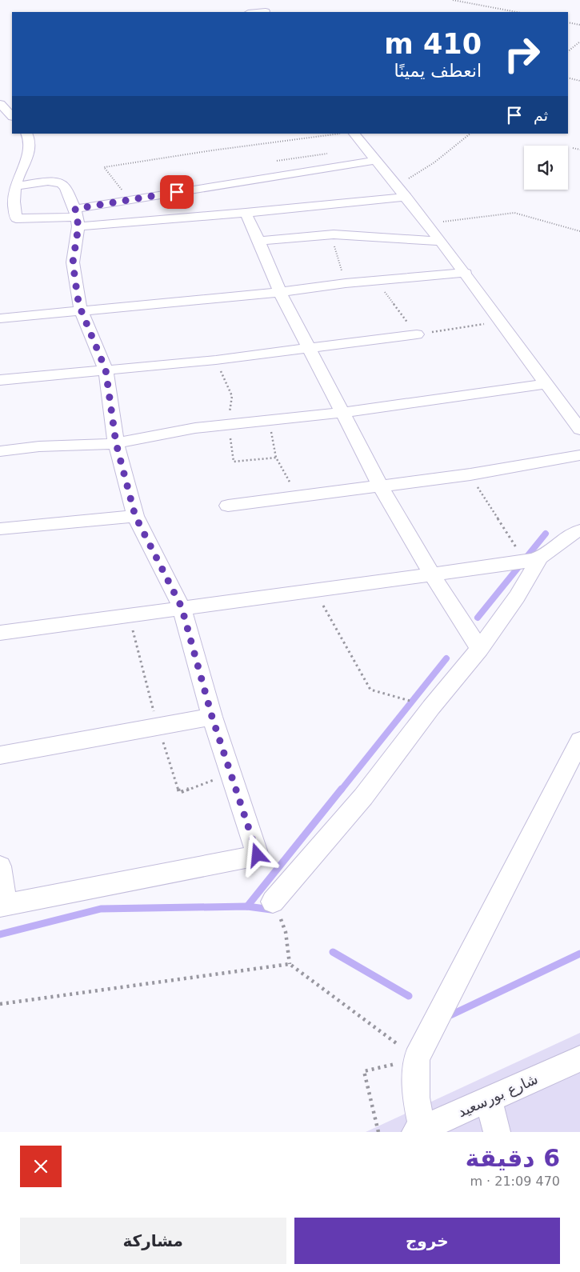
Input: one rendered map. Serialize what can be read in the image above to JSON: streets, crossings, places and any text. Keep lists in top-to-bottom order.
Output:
{
  "streets": {
    "street": ["شارع بورسعيد"]
  },
  "page": {
    "turn": ["410 m", "انعطف يمينًا"],
    "then": "ثم",
    "heading": ["6 دقيقة", "470 m · 21:09"],
    "buttons": ["خروج", "مشاركة"]
  }
}
